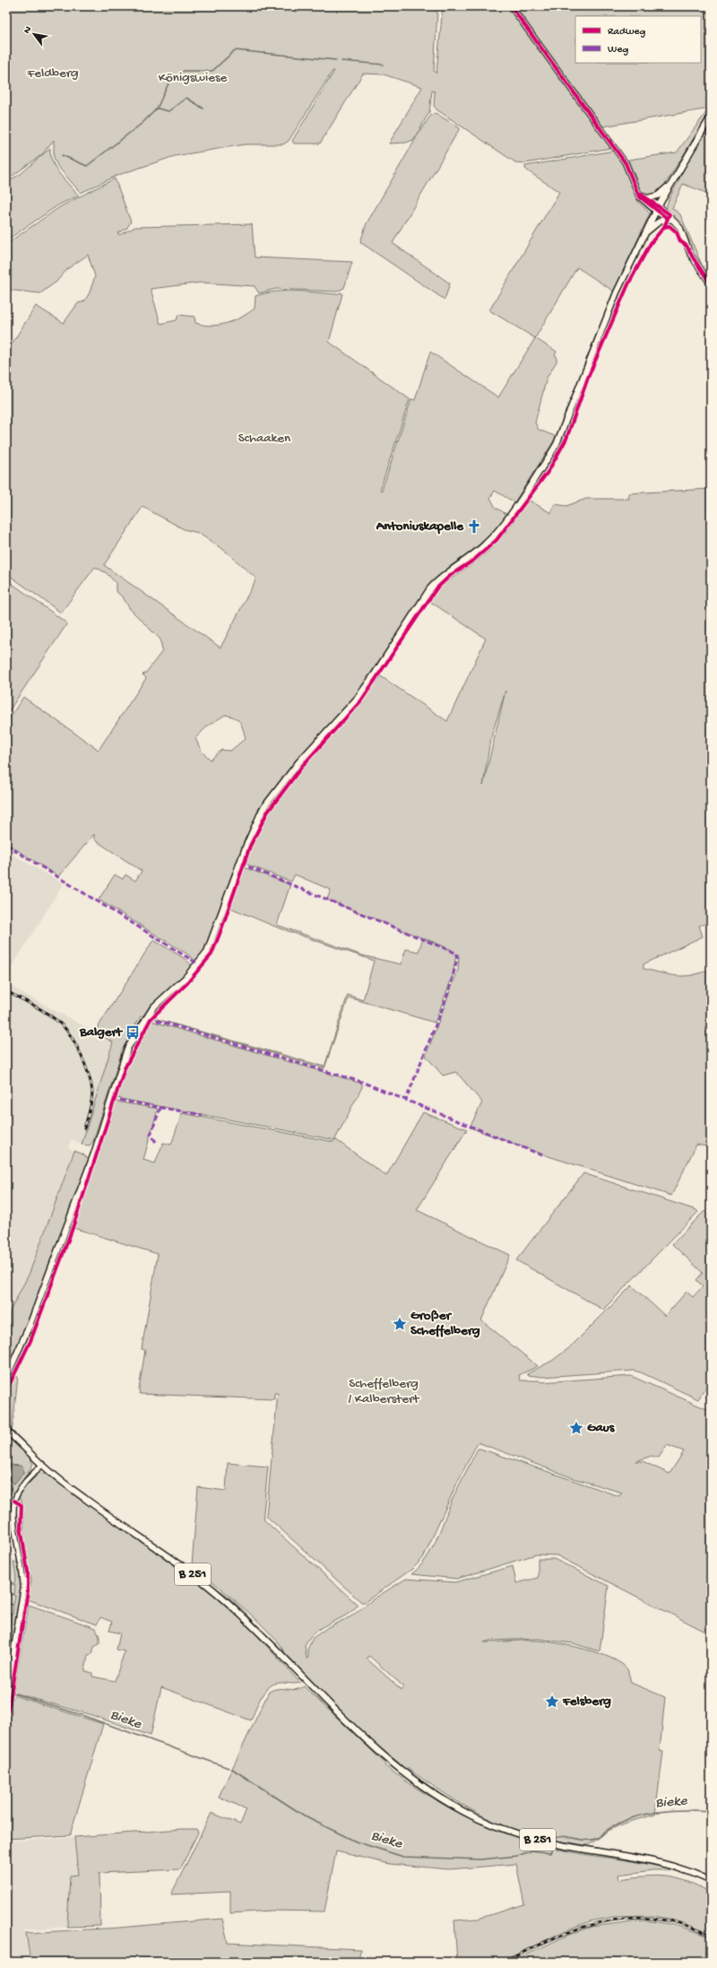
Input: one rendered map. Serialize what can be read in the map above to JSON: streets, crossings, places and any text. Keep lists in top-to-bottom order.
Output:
{
  "streets": {
    "main road": ["B 251"]
  },
  "water": ["Bieke"],
  "parks": [
    "Feldberg",
    "Königswiese",
    "Schaaken",
    "Scheffelberg / Kalberstert"
  ],
  "places": {
    "church": ["Antoniuskapelle"],
    "bus stop": ["Balgert"],
    "place": ["Großer Scheffelberg", "Gaus", "Felsberg"]
  },
  "legend": ["Radweg", "Weg"],
  "north": "top left"
}
